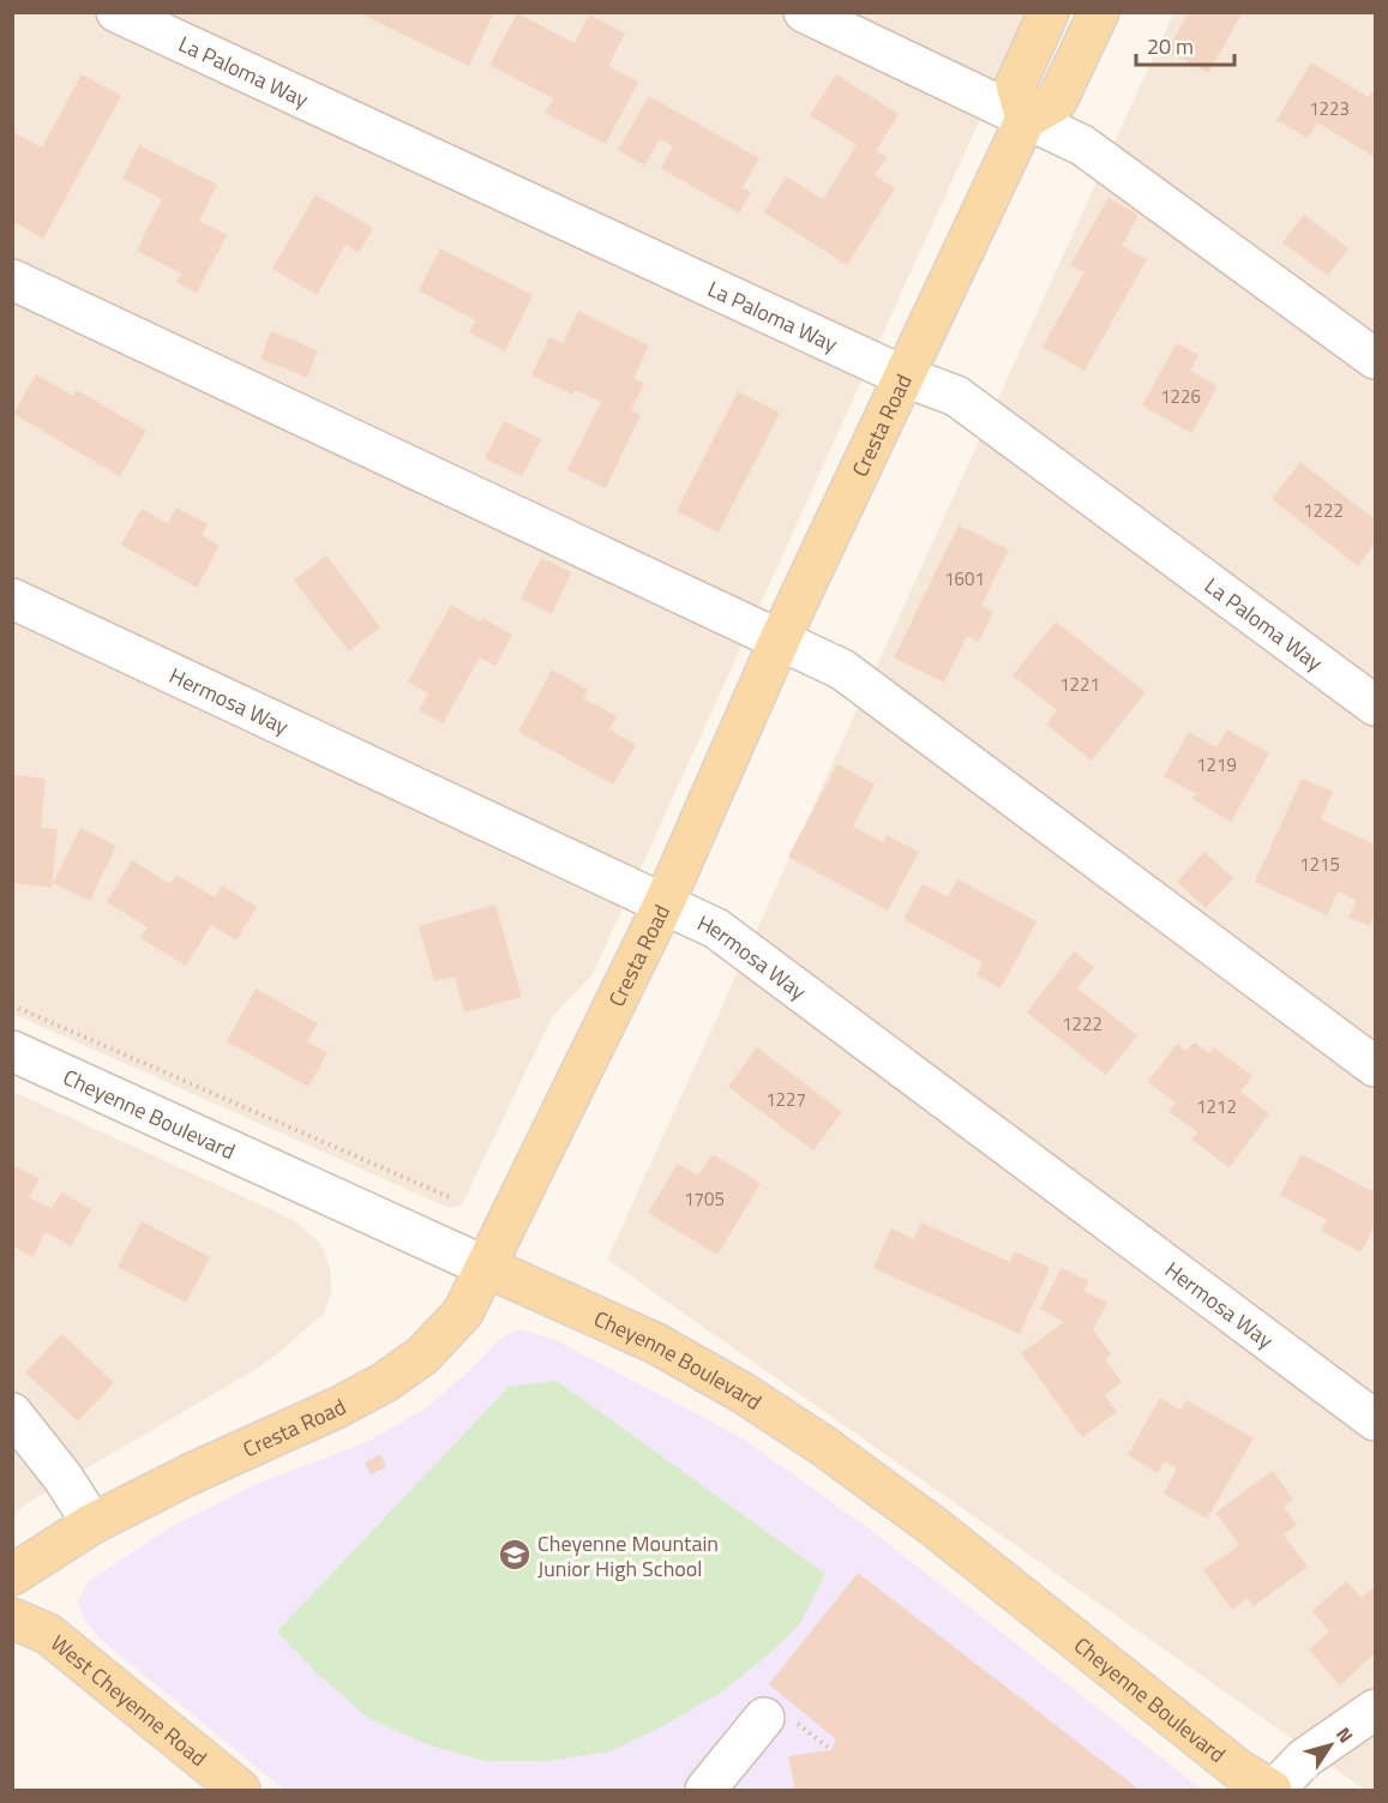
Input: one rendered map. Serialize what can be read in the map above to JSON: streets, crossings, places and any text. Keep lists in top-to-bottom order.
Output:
{
  "streets": {
    "main road": ["Cresta Road", "Cheyenne Boulevard", "West Cheyenne Road"],
    "street": ["La Paloma Way", "Hermosa Way"]
  },
  "crossings": [
    ["La Paloma Way", "Cresta Road"],
    ["Cresta Road", "Hermosa Way"],
    ["Cresta Road", "Cheyenne Boulevard"]
  ],
  "places": {
    "school or university": ["Cheyenne Mountain Junior High School"]
  },
  "house_numbers": [
    "1223",
    "1226",
    "1222",
    "1601",
    "1221",
    "1219",
    "1215",
    "1222",
    "1227",
    "1212",
    "1705"
  ],
  "scale_bar": "20 m",
  "north": "top right"
}
